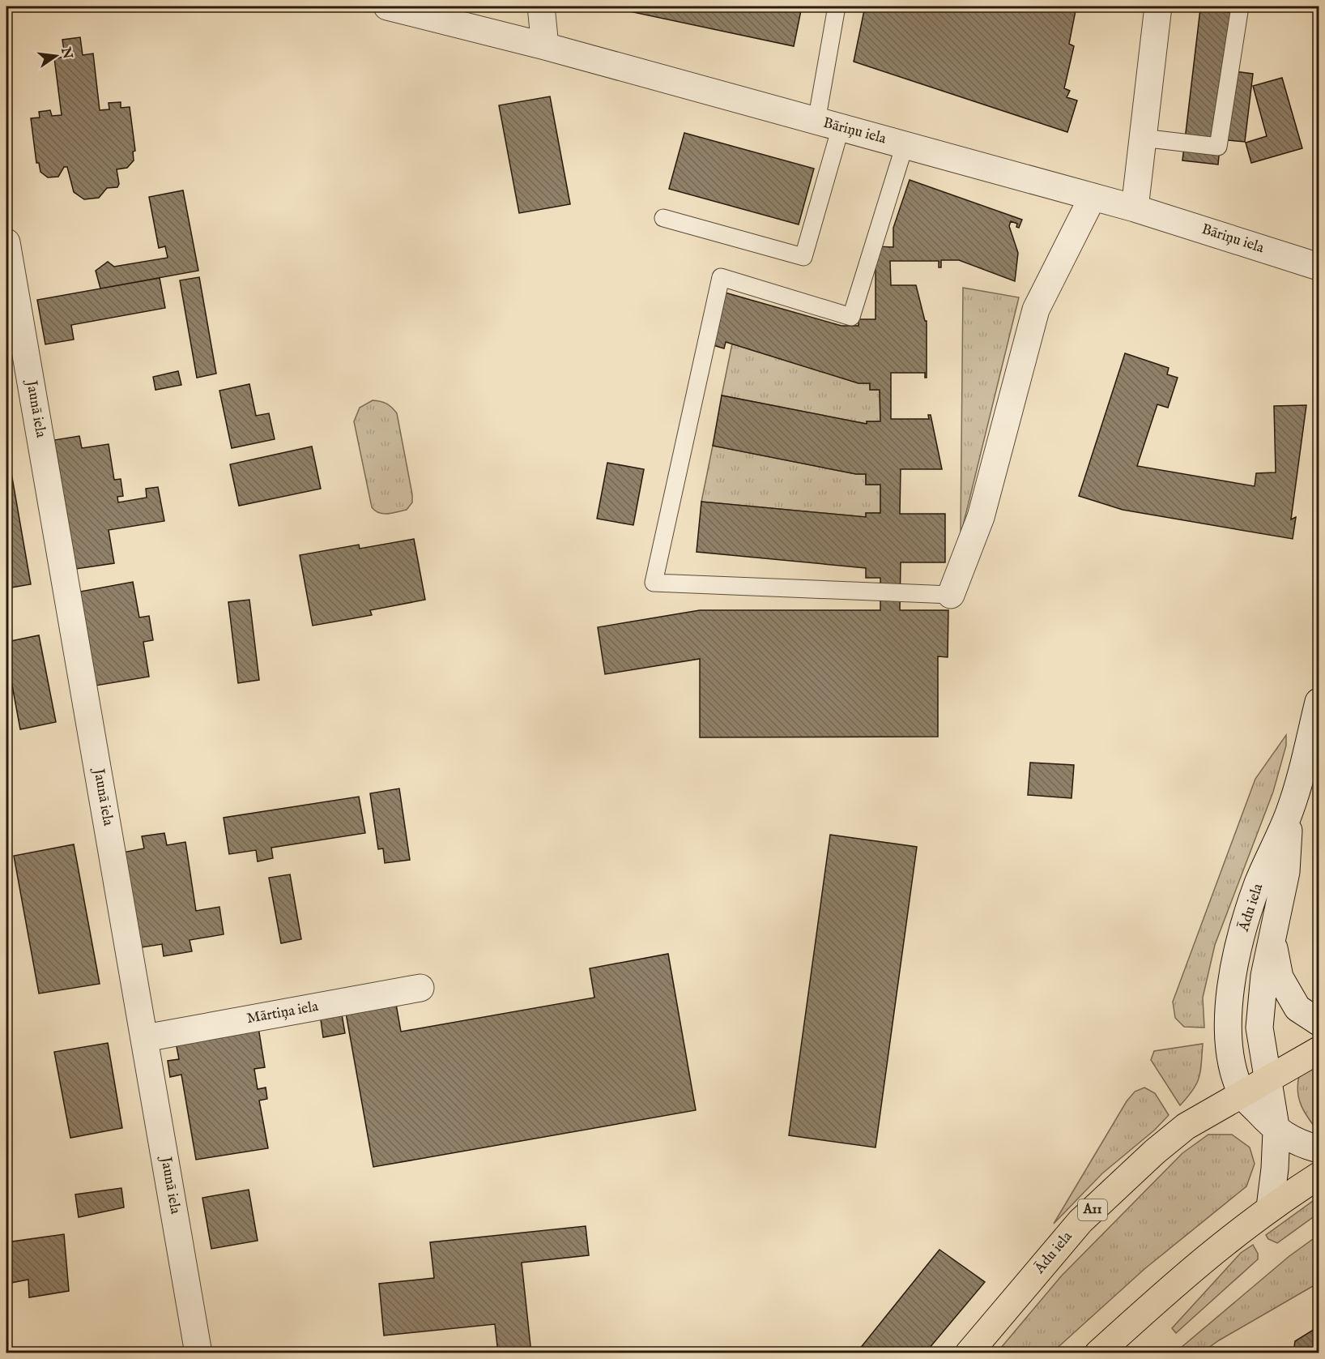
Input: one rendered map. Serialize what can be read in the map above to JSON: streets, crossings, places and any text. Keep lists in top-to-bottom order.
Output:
{
  "streets": {
    "highway": ["Ādu iela", "A11"],
    "street": ["Bāriņu iela", "Jaunā iela", "Mārtiņa iela"]
  },
  "crossings": [
    ["Jaunā iela", "Mārtiņa iela"]
  ],
  "north": "right"
}
